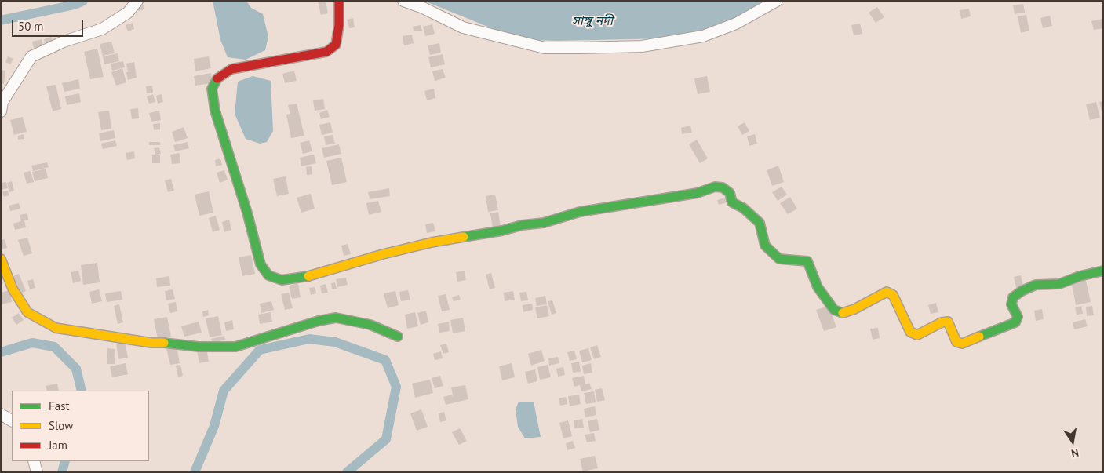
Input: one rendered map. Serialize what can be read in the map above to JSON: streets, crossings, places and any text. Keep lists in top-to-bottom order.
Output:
{
  "water": ["সাঙ্গু নদী"],
  "legend": ["Fast", "Slow", "Jam"],
  "scale_bar": "50 m",
  "north": "bottom"
}
